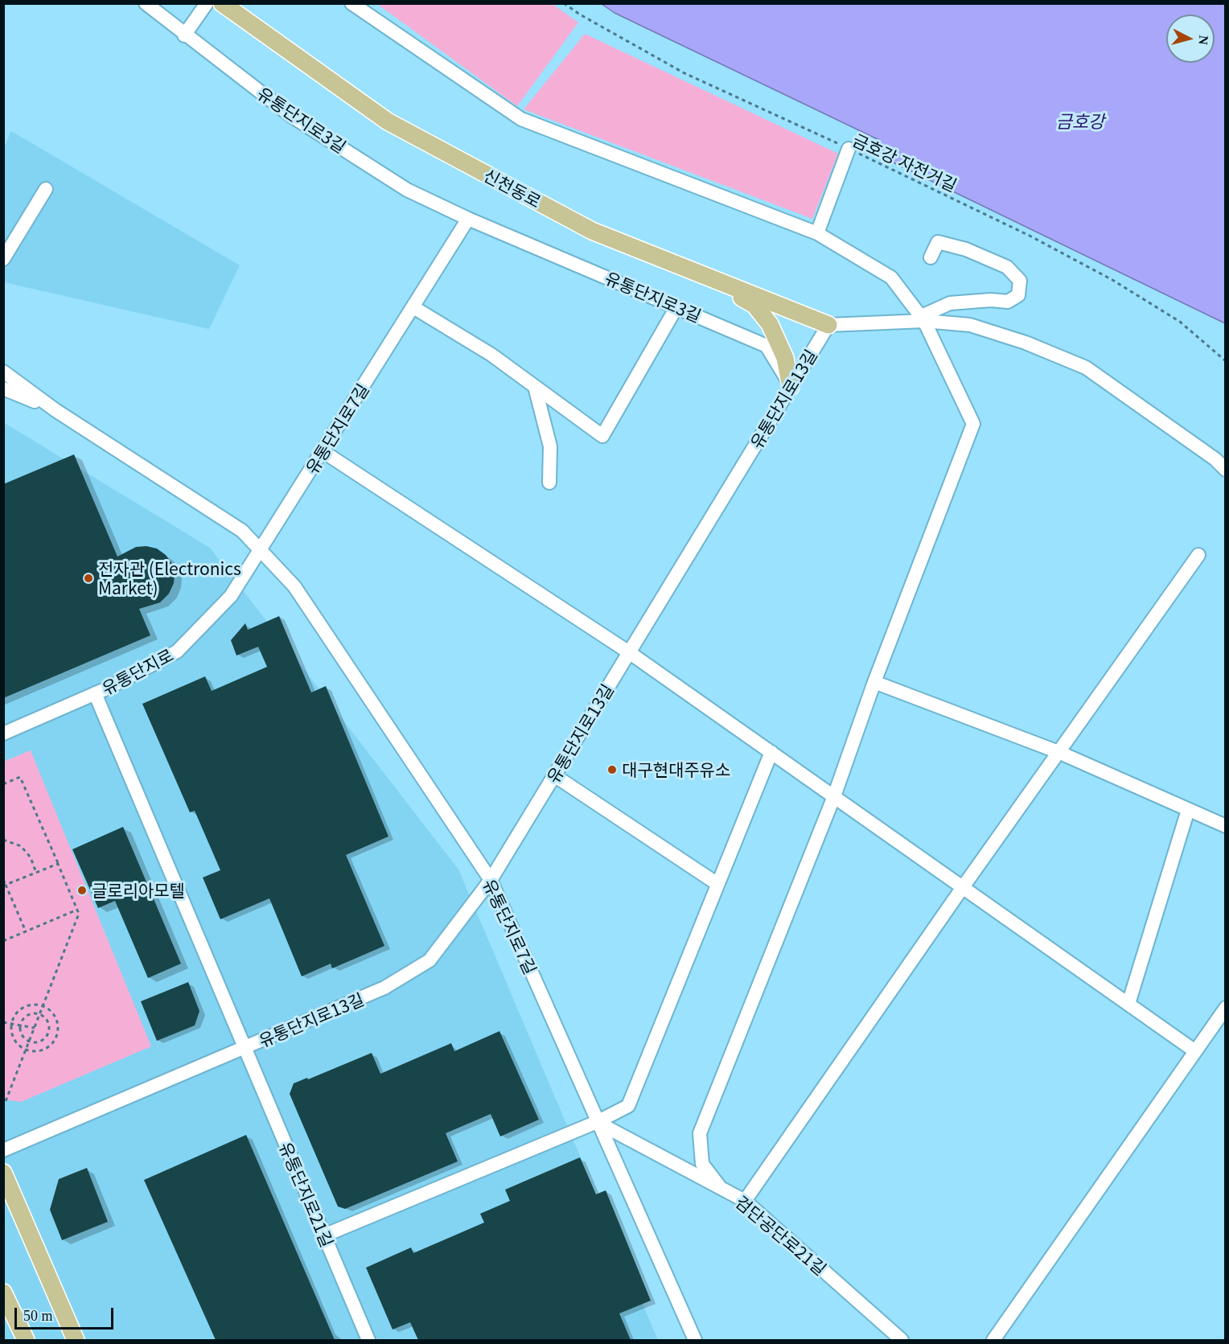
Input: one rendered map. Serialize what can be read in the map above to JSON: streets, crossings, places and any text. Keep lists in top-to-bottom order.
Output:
{
  "streets": {
    "main road": ["신천동로"],
    "street": [
      "유통단지로3길",
      "유통단지로13길",
      "유통단지로7길",
      "유통단지로",
      "유통단지로21길",
      "검단공단로21길"
    ],
    "path": ["금호강 자전거길"]
  },
  "crossings": [
    ["유통단지로3길", "유통단지로13길"],
    ["신천동로", "유통단지로13길"],
    ["유통단지로13길", "유통단지로7길"],
    ["유통단지로13길", "유통단지로"],
    ["유통단지로13길", "유통단지로21길"],
    ["유통단지로7길", "유통단지로"],
    ["유통단지로7길", "검단공단로21길"]
  ],
  "water": ["금호강"],
  "places": ["전자관 (Electronics Market)", "대구현대주유소", "글로리아모텔"],
  "scale_bar": "50 m",
  "north": "right"
}
